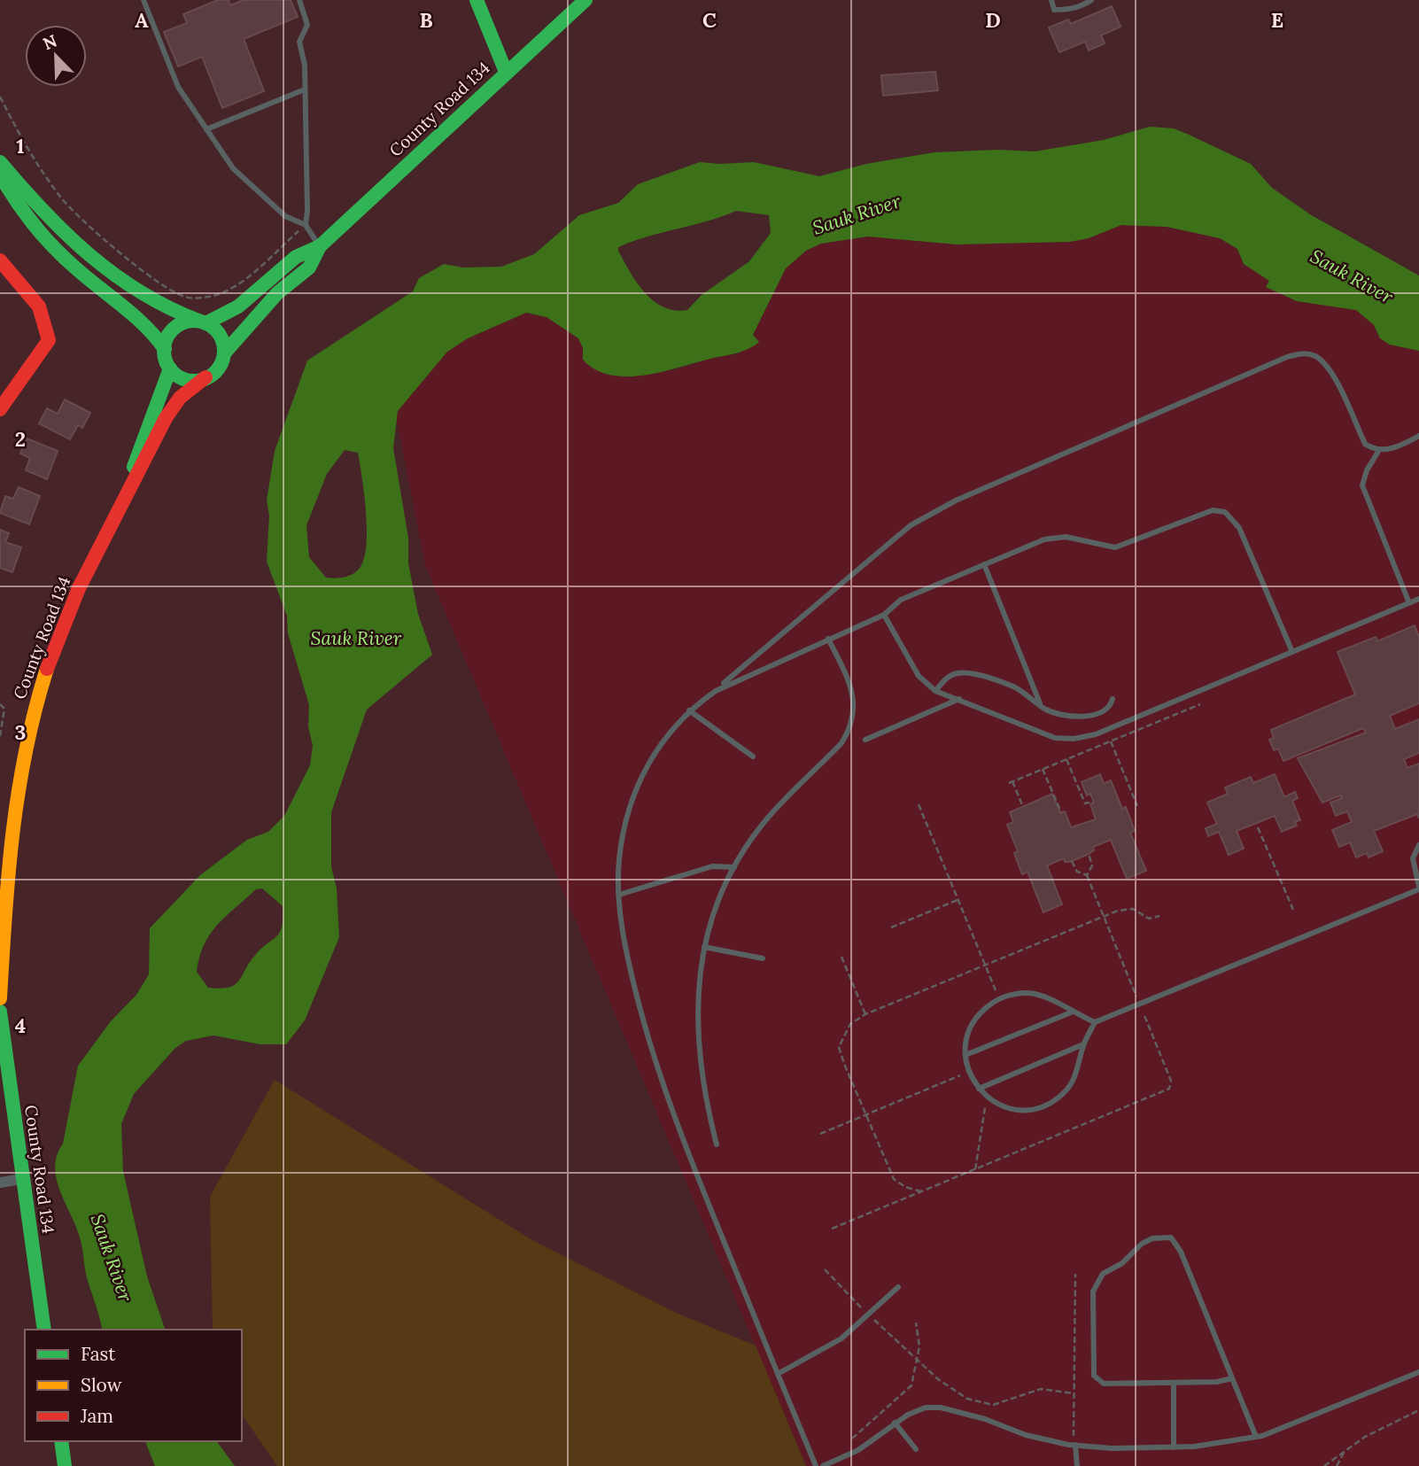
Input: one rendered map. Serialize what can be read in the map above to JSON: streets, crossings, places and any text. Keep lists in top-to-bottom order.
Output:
{
  "streets": {
    "street": ["County Road 134"]
  },
  "water": ["Sauk River"],
  "legend": ["Fast", "Slow", "Jam"],
  "north": "top left",
  "grid": {
    "columns": [
      "A",
      "B",
      "C",
      "D",
      "E"
    ],
    "rows": [
      "1",
      "2",
      "3",
      "4"
    ]
  }
}
